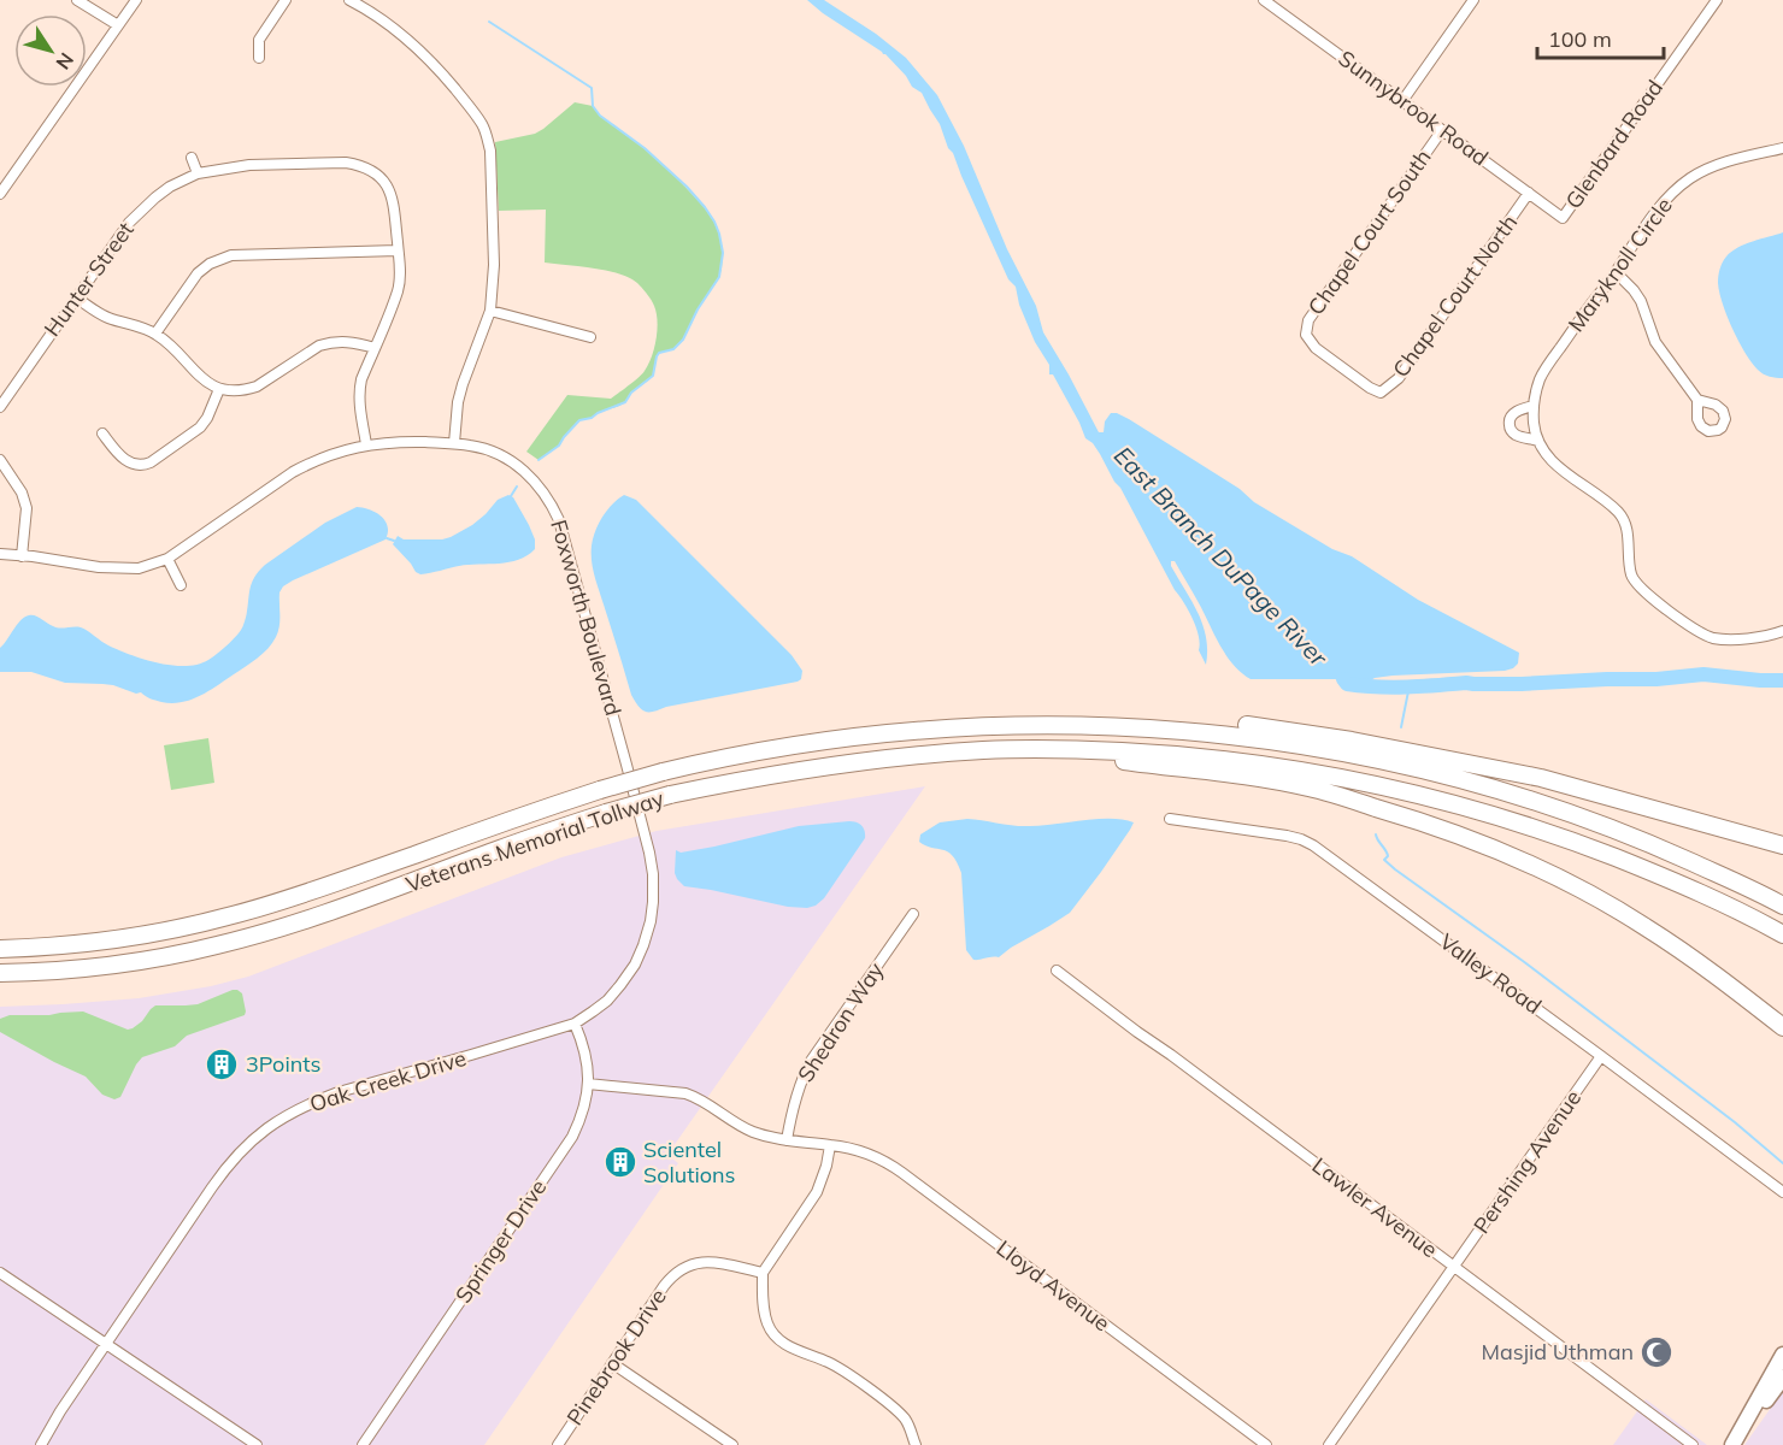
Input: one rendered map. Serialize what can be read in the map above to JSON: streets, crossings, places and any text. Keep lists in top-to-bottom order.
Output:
{
  "streets": {
    "highway": ["Veterans Memorial Tollway"],
    "street": [
      "Sunnybrook Road",
      "Glenbard Road",
      "Chapel Court South",
      "Maryknoll Circle",
      "Hunter Street",
      "Chapel Court North",
      "Foxworth Boulevard",
      "Valley Road",
      "Shedron Way",
      "Oak Creek Drive",
      "Pershing Avenue",
      "Lawler Avenue",
      "Springer Drive",
      "Lloyd Avenue",
      "Pinebrook Drive"
    ]
  },
  "crossings": [
    ["Sunnybrook Road", "Glenbard Road"],
    ["Sunnybrook Road", "Chapel Court South"],
    ["Sunnybrook Road", "Chapel Court North"],
    ["Chapel Court South", "Chapel Court North"],
    ["Hunter Street", "Foxworth Boulevard"],
    ["Foxworth Boulevard", "Oak Creek Drive"],
    ["Valley Road", "Pershing Avenue"],
    ["Shedron Way", "Lloyd Avenue"],
    ["Oak Creek Drive", "Springer Drive"],
    ["Pershing Avenue", "Lawler Avenue"],
    ["Springer Drive", "Lloyd Avenue"]
  ],
  "water": ["East Branch DuPage River"],
  "places": {
    "building": ["3Points", "Scientel Solutions"],
    "mosque": ["Masjid Uthman"]
  },
  "scale_bar": "100 m",
  "north": "bottom right"
}
